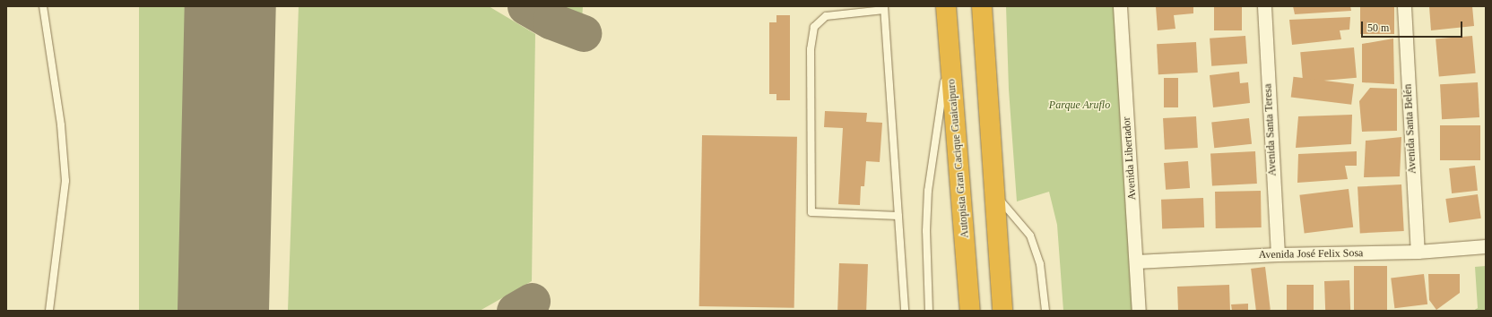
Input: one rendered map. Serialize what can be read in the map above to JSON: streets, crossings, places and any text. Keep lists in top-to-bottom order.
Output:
{
  "streets": {
    "highway": ["Autopista Gran Cacique Guaicaipuro"],
    "street": [
      "Avenida Santa Belén",
      "Avenida Santa Teresa",
      "Avenida Libertador",
      "Avenida José Felix Sosa"
    ]
  },
  "crossings": [
    ["Avenida Santa Belén", "Avenida José Felix Sosa"],
    ["Avenida Santa Teresa", "Avenida José Felix Sosa"],
    ["Avenida Libertador", "Avenida José Felix Sosa"]
  ],
  "parks": ["Parque Aruflo"],
  "scale_bar": "50 m"
}
